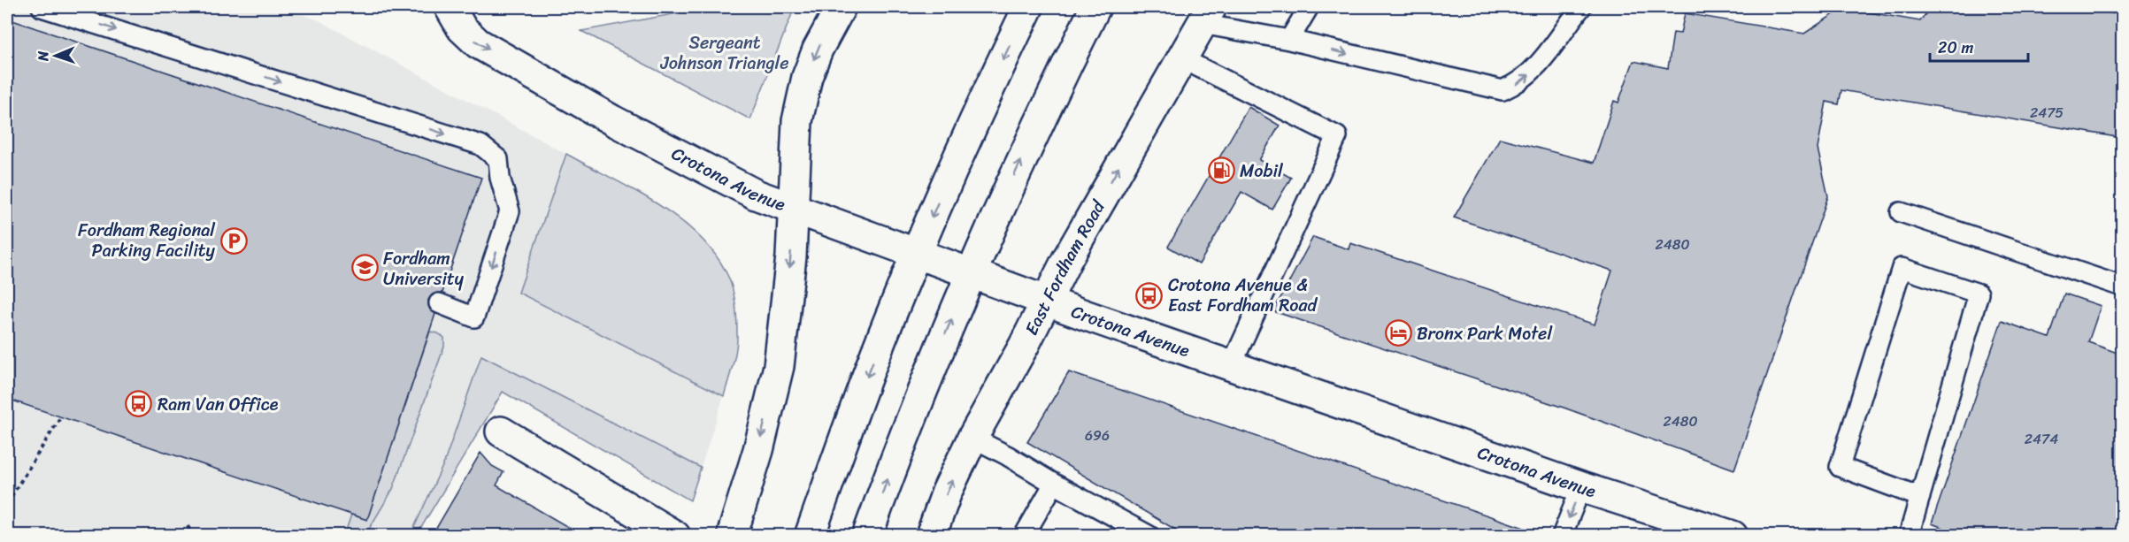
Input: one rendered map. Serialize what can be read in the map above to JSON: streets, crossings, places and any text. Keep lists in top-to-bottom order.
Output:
{
  "streets": {
    "street": ["Crotona Avenue", "East Fordham Road"]
  },
  "crossings": [
    ["Crotona Avenue", "East Fordham Road"]
  ],
  "parks": ["Sergeant Johnson Triangle"],
  "places": {
    "fuel station": ["Mobil"],
    "parking": ["Fordham Regional Parking Facility"],
    "school or university": ["Fordham University"],
    "bus stop": ["Crotona Avenue & East Fordham Road", "Ram Van Office"],
    "hotel": ["Bronx Park Motel"]
  },
  "house_numbers": [
    "2475",
    "2480",
    "2480",
    "696",
    "2474"
  ],
  "scale_bar": "20 m",
  "north": "left"
}
